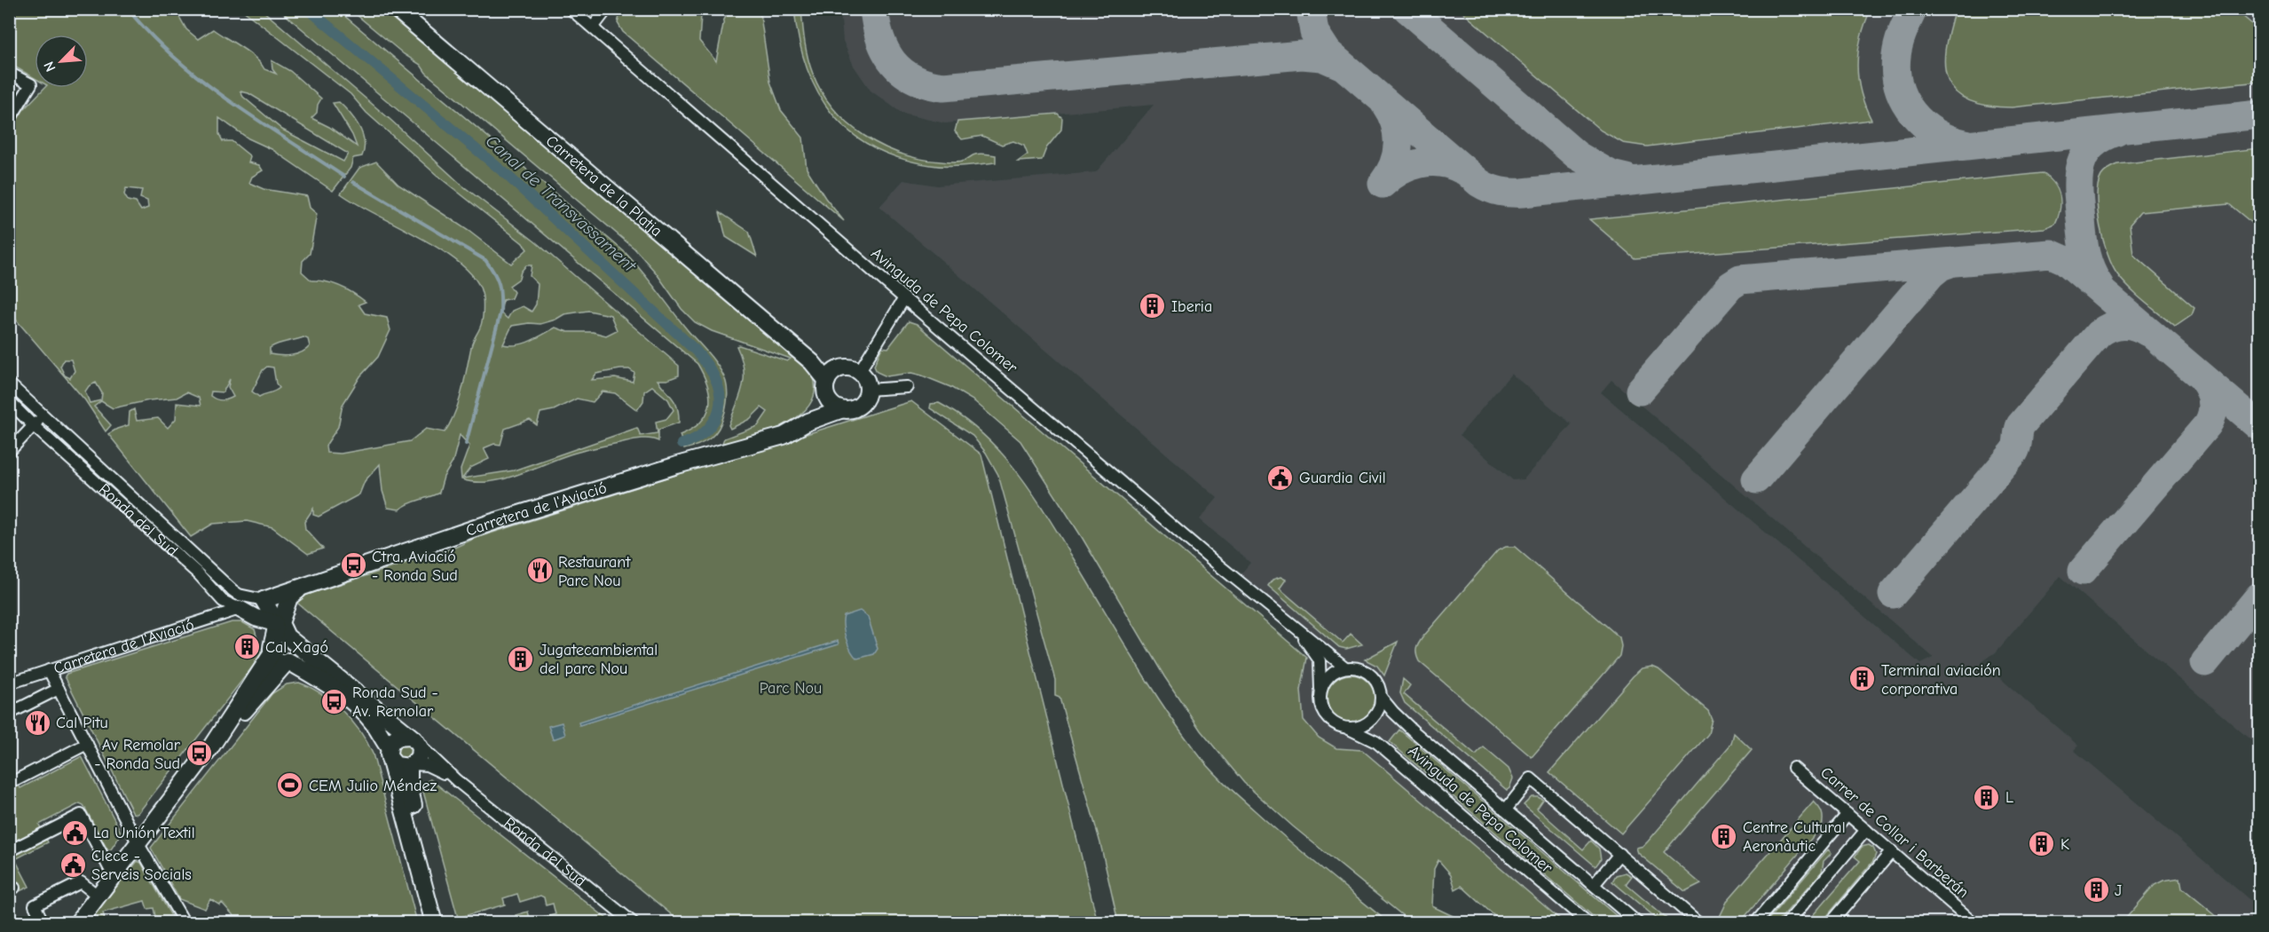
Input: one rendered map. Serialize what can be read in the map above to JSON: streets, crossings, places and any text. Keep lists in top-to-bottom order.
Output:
{
  "streets": {
    "street": [
      "Carretera de la Platja",
      "Avinguda de Pepa Colomer",
      "Carretera de l'Aviació",
      "Ronda del Sud",
      "Carrer de Collar i Barberán"
    ]
  },
  "crossings": [
    ["Carretera de la Platja", "Carretera de l'Aviació"],
    ["Carretera de l'Aviació", "Ronda del Sud"]
  ],
  "water": ["Canal de Transvassament"],
  "parks": ["Parc Nou"],
  "places": {
    "building": [
      "Iberia",
      "Cal Xagó",
      "Jugatecambiental del parc Nou",
      "Terminal aviación corporativa",
      "L",
      "Centre Cultural Aeronàutic",
      "K",
      "J"
    ],
    "public building": ["Guardia Civil", "La Unión Textil", "Clece - Serveis Socials"],
    "bus stop": ["Ctra. Aviació - Ronda Sud", "Ronda Sud - Av. Remolar", "Av Remolar - Ronda Sud"],
    "restaurant": ["Restaurant Parc Nou", "Cal Pitu"],
    "sports": ["CEM Julio Méndez"]
  },
  "north": "bottom left"
}
